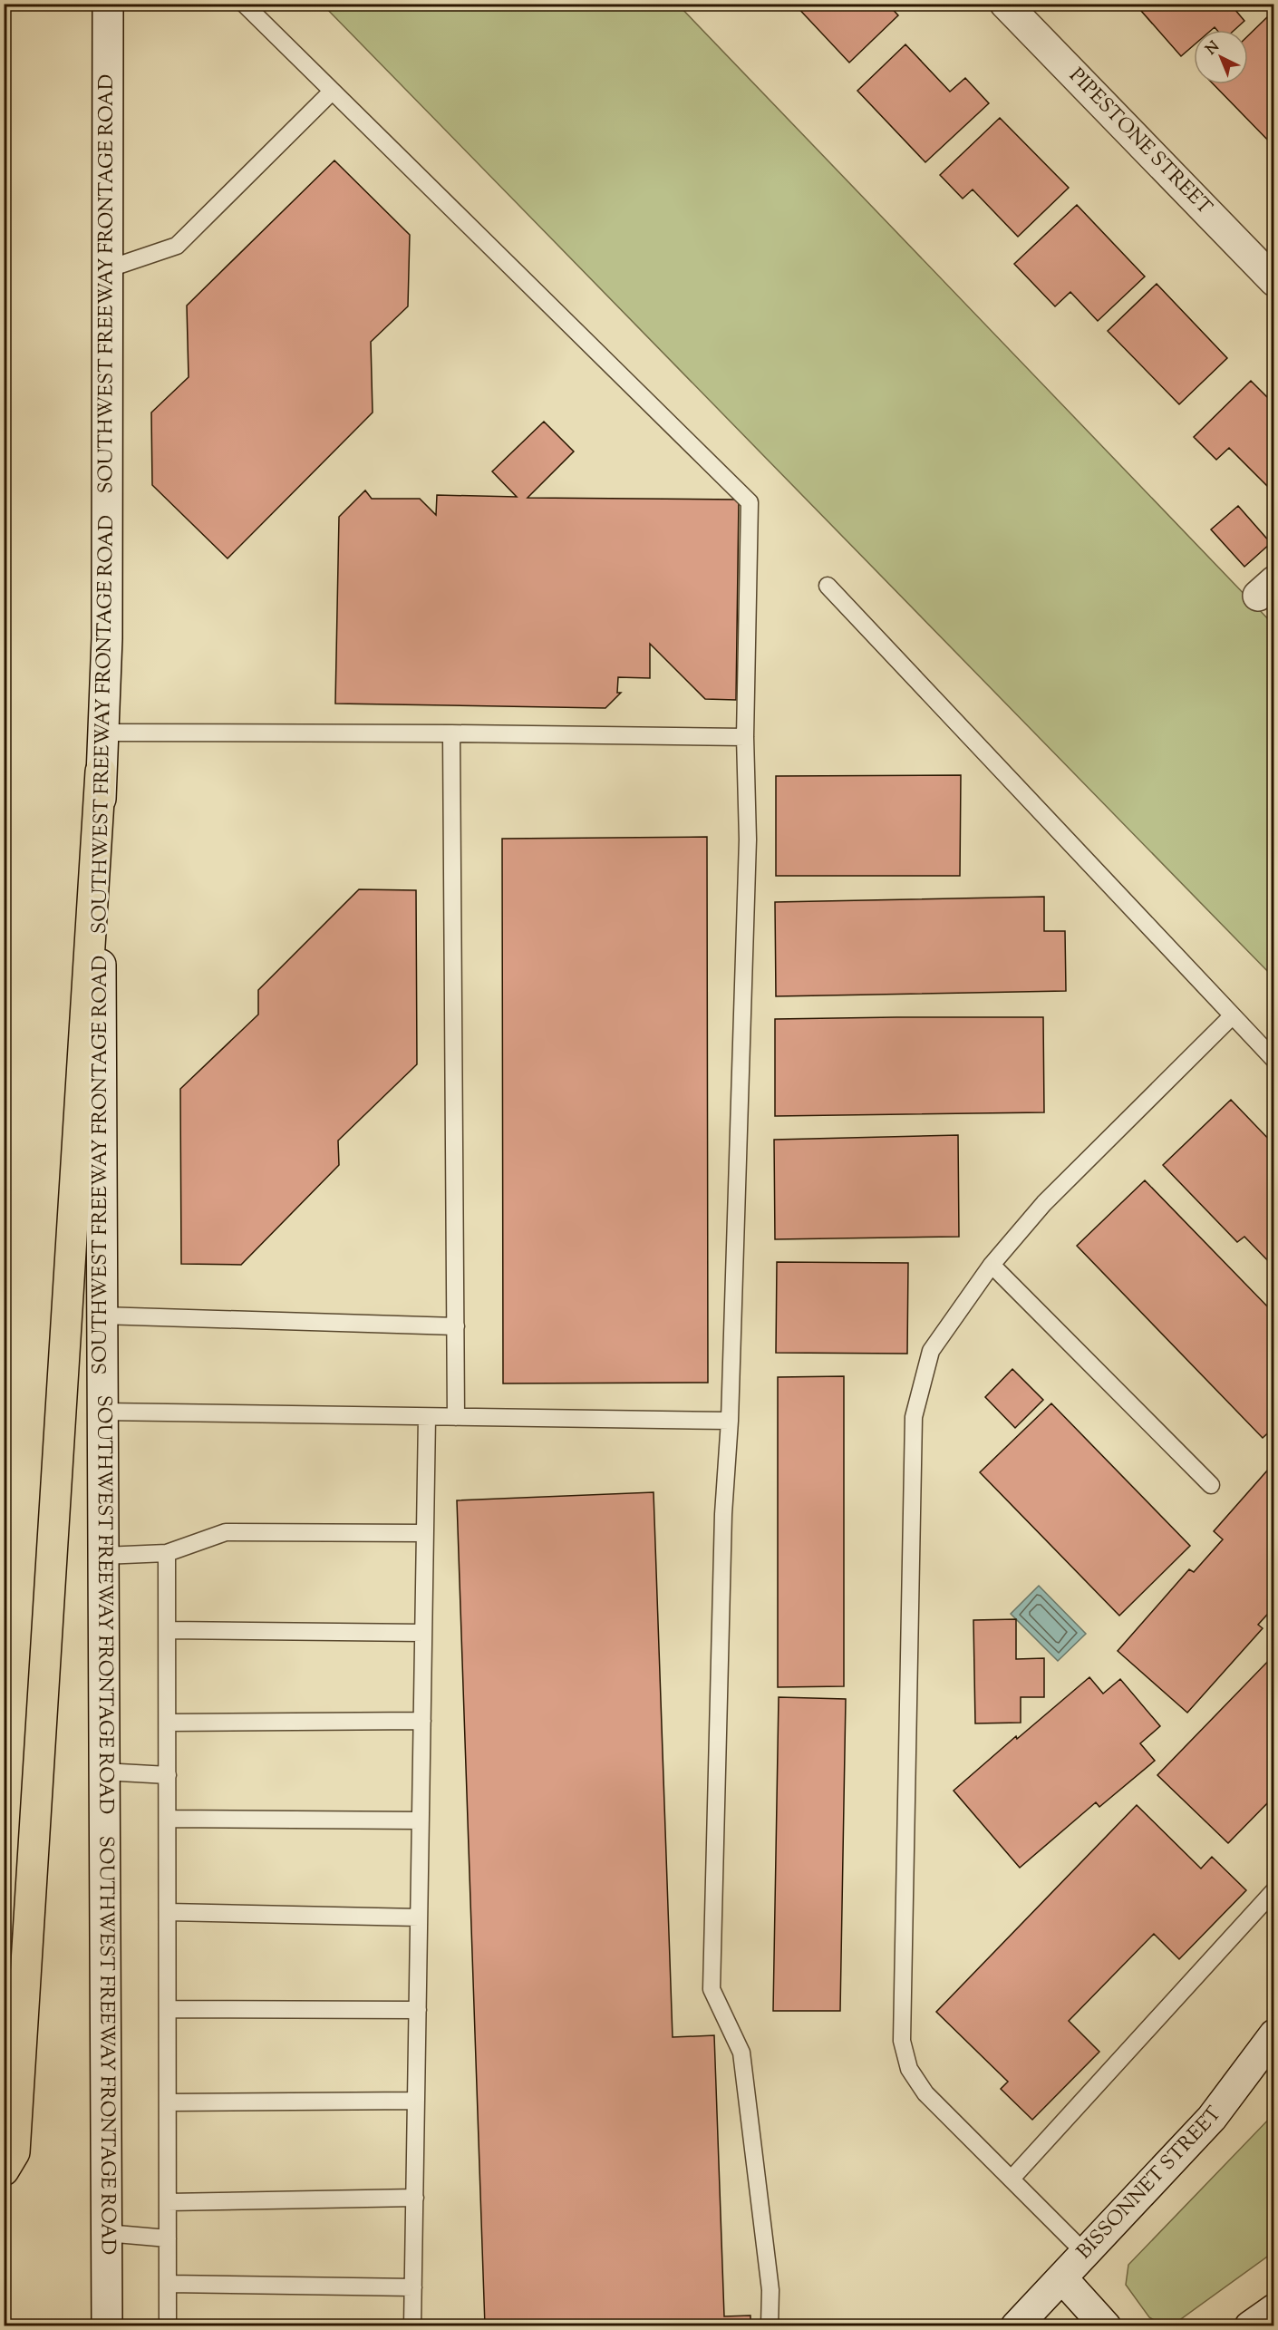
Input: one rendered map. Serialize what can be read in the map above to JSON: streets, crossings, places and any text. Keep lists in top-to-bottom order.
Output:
{
  "streets": {
    "main road": ["PIPESTONE STREET", "SOUTHWEST FREEWAY FRONTAGE ROAD", "BISSONNET STREET"]
  },
  "north": "top left"
}
